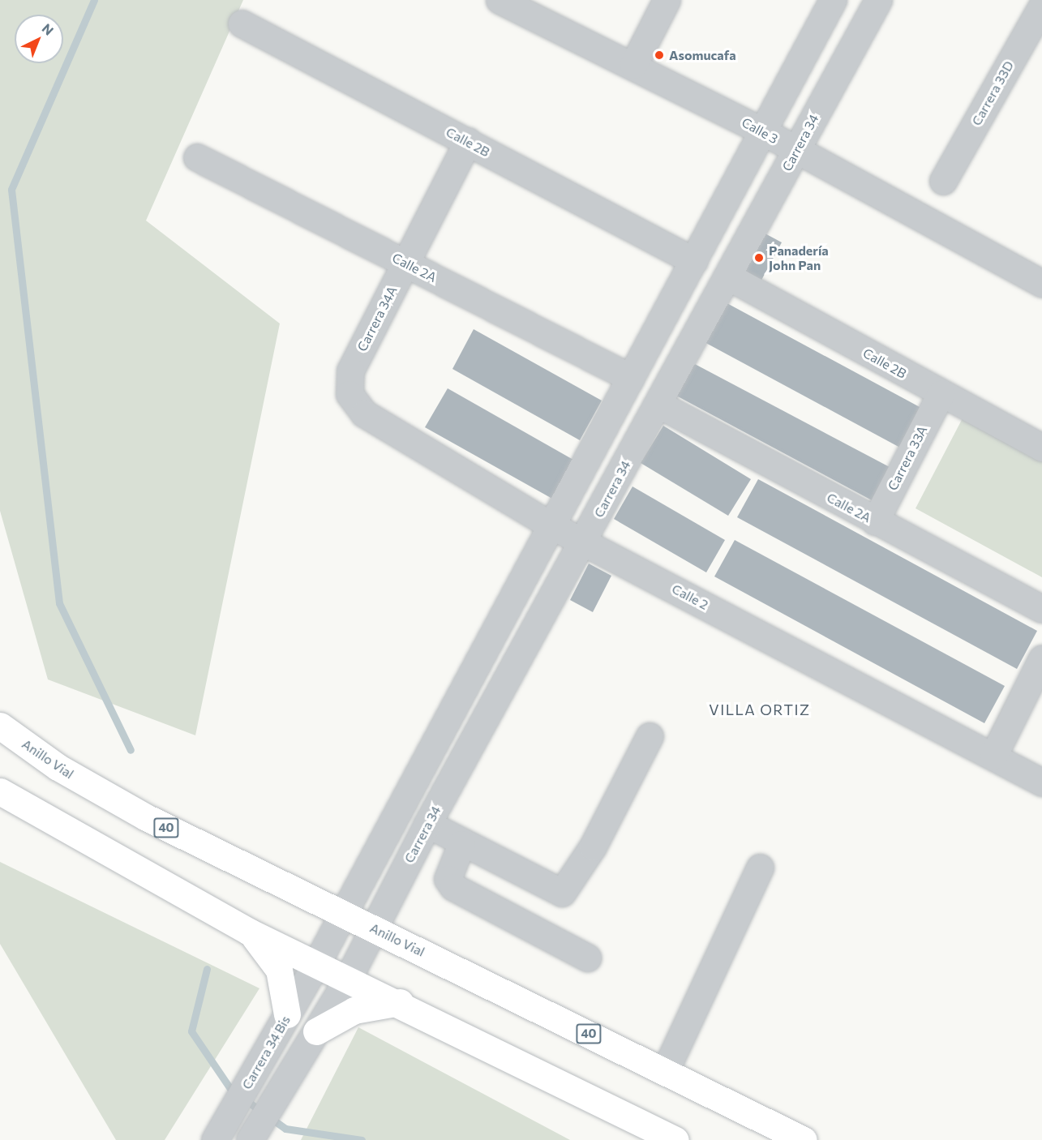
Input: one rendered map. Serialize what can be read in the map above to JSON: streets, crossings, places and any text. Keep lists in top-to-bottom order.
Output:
{
  "streets": {
    "highway": ["Anillo Vial", "40"],
    "street": [
      "Carrera 33D",
      "Calle 3",
      "Calle 2B",
      "Carrera 34",
      "Calle 2A",
      "Carrera 34A",
      "Carrera 33A",
      "Calle 2",
      "Carrera 34 Bis"
    ]
  },
  "crossings": [
    ["Calle 3", "Carrera 34"],
    ["Calle 2B", "Carrera 34"],
    ["Calle 2B", "Carrera 34A"],
    ["Calle 2B", "Carrera 33A"],
    ["Carrera 34", "Calle 2A"],
    ["Carrera 34", "Calle 2"],
    ["Carrera 34", "Anillo Vial"],
    ["Calle 2A", "Carrera 34A"],
    ["Calle 2A", "Carrera 33A"],
    ["Carrera 34A", "Calle 2"]
  ],
  "districts": ["VILLA ORTIZ"],
  "places": ["Asomucafa", "Panadería John Pan"],
  "north": "top right"
}
